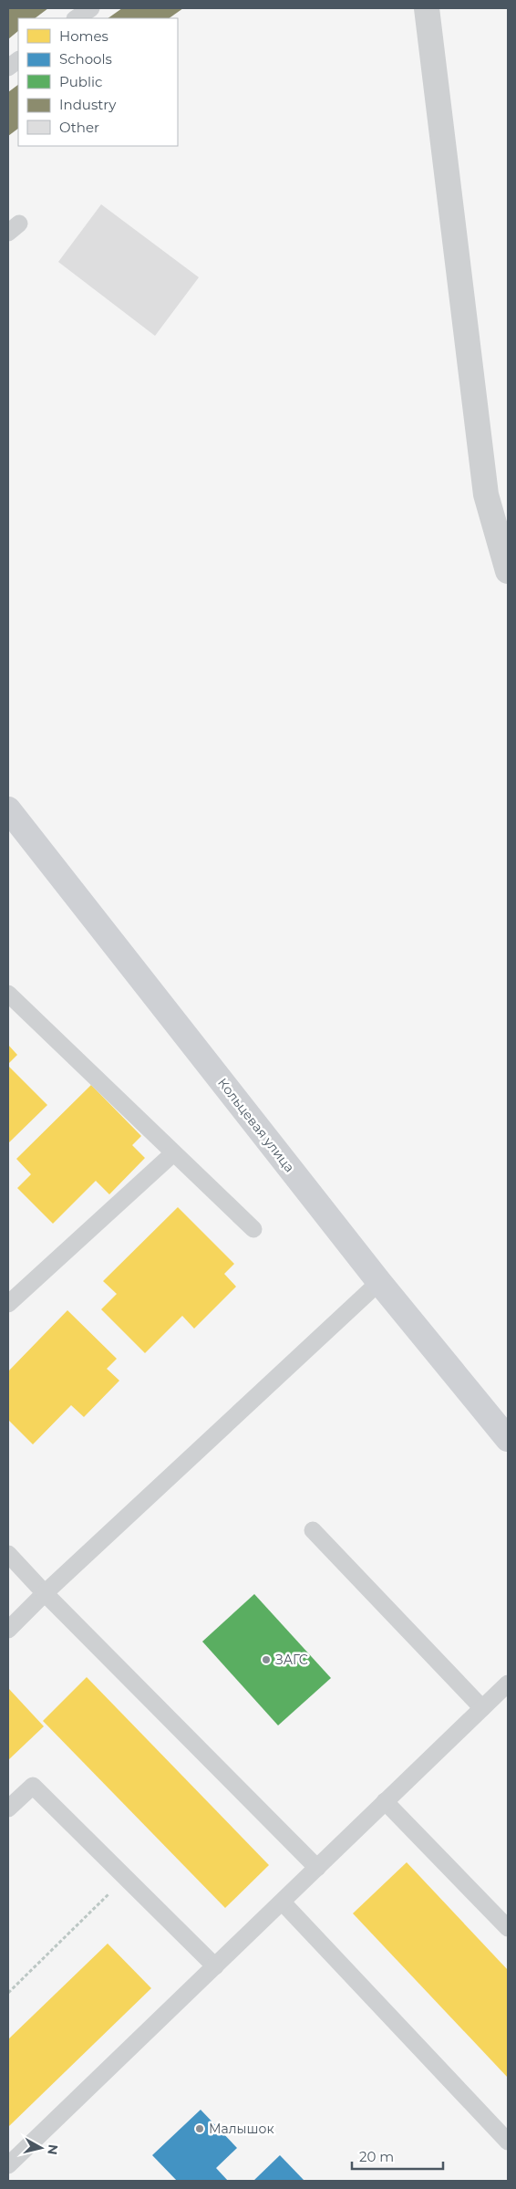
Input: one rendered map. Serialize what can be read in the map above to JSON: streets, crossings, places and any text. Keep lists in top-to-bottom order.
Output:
{
  "streets": {
    "street": ["Кольцевая улица"]
  },
  "places": ["ЗАГС", "Малышок"],
  "legend": [
    "Homes",
    "Schools",
    "Public",
    "Industry",
    "Other"
  ],
  "scale_bar": "20 m",
  "north": "right"
}
